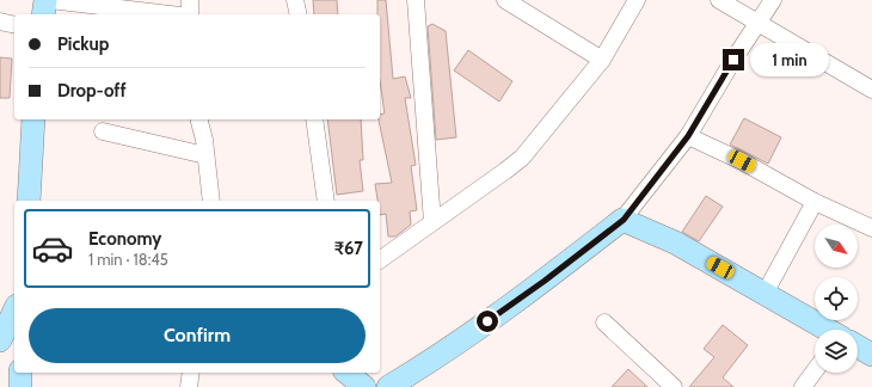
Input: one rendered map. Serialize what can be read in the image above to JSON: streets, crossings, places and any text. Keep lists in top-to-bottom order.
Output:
{
  "north": "bottom right",
  "page": {
    "banner": ["Pickup", "Drop-off"],
    "bubble": "1 min",
    "list": [
      {
        "name": "Economy",
        "note": "1 min · 18:45",
        "value": "₹67"
      }
    ],
    "buttons": "Confirm"
  }
}
